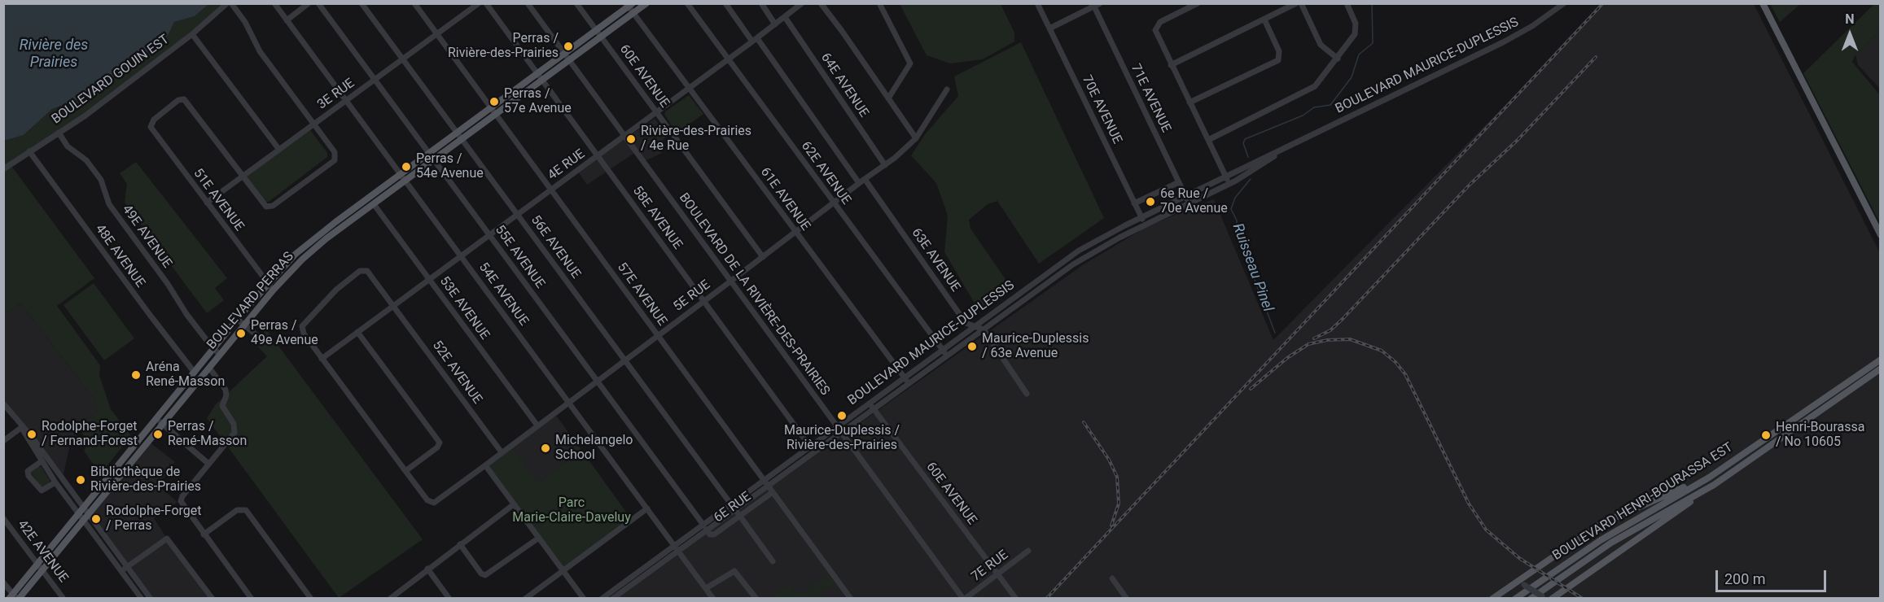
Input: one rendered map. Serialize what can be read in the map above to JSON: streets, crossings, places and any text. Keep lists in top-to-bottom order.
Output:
{
  "streets": {
    "main road": ["BOULEVARD PERRAS", "BOULEVARD HENRI-BOURASSA EST"],
    "street": [
      "BOULEVARD MAURICE-DUPLESSIS",
      "60E AVENUE",
      "BOULEVARD GOUIN EST",
      "64E AVENUE",
      "3E RUE",
      "71E AVENUE",
      "70E AVENUE",
      "4E RUE",
      "62E AVENUE",
      "61E AVENUE",
      "51E AVENUE",
      "58E AVENUE",
      "49E AVENUE",
      "56E AVENUE",
      "48E AVENUE",
      "55E AVENUE",
      "63E AVENUE",
      "54E AVENUE",
      "57E AVENUE",
      "BOULEVARD DE LA RIVIÈRE-DES-PRAIRIES",
      "5E RUE",
      "53E AVENUE",
      "52E AVENUE",
      "6E RUE",
      "42E AVENUE",
      "7E RUE"
    ]
  },
  "crossings": [
    ["BOULEVARD MAURICE-DUPLESSIS", "60E AVENUE"],
    ["BOULEVARD MAURICE-DUPLESSIS", "71E AVENUE"],
    ["BOULEVARD MAURICE-DUPLESSIS", "70E AVENUE"],
    ["BOULEVARD MAURICE-DUPLESSIS", "62E AVENUE"],
    ["BOULEVARD MAURICE-DUPLESSIS", "61E AVENUE"],
    ["BOULEVARD MAURICE-DUPLESSIS", "58E AVENUE"],
    ["BOULEVARD MAURICE-DUPLESSIS", "56E AVENUE"],
    ["BOULEVARD MAURICE-DUPLESSIS", "55E AVENUE"],
    ["BOULEVARD MAURICE-DUPLESSIS", "63E AVENUE"],
    ["BOULEVARD MAURICE-DUPLESSIS", "54E AVENUE"],
    ["BOULEVARD MAURICE-DUPLESSIS", "57E AVENUE"],
    ["BOULEVARD MAURICE-DUPLESSIS", "BOULEVARD DE LA RIVIÈRE-DES-PRAIRIES"],
    ["BOULEVARD MAURICE-DUPLESSIS", "6E RUE"],
    ["60E AVENUE", "4E RUE"],
    ["60E AVENUE", "5E RUE"],
    ["60E AVENUE", "BOULEVARD PERRAS"],
    ["60E AVENUE", "7E RUE"],
    ["BOULEVARD GOUIN EST", "49E AVENUE"],
    ["BOULEVARD GOUIN EST", "48E AVENUE"],
    ["64E AVENUE", "4E RUE"],
    ["64E AVENUE", "5E RUE"],
    ["3E RUE", "51E AVENUE"],
    ["3E RUE", "56E AVENUE"],
    ["3E RUE", "55E AVENUE"],
    ["3E RUE", "54E AVENUE"],
    ["3E RUE", "57E AVENUE"],
    ["4E RUE", "62E AVENUE"],
    ["4E RUE", "61E AVENUE"],
    ["4E RUE", "58E AVENUE"],
    ["4E RUE", "56E AVENUE"],
    ["4E RUE", "55E AVENUE"],
    ["4E RUE", "54E AVENUE"],
    ["4E RUE", "57E AVENUE"],
    ["4E RUE", "BOULEVARD DE LA RIVIÈRE-DES-PRAIRIES"],
    ["4E RUE", "53E AVENUE"],
    ["4E RUE", "52E AVENUE"],
    ["62E AVENUE", "5E RUE"],
    ["61E AVENUE", "5E RUE"],
    ["61E AVENUE", "BOULEVARD PERRAS"],
    ["51E AVENUE", "BOULEVARD PERRAS"],
    ["58E AVENUE", "5E RUE"],
    ["58E AVENUE", "BOULEVARD PERRAS"],
    ["49E AVENUE", "BOULEVARD PERRAS"],
    ["56E AVENUE", "5E RUE"],
    ["56E AVENUE", "BOULEVARD PERRAS"],
    ["56E AVENUE", "6E RUE"],
    ["48E AVENUE", "BOULEVARD PERRAS"],
    ["55E AVENUE", "5E RUE"],
    ["55E AVENUE", "BOULEVARD PERRAS"],
    ["55E AVENUE", "6E RUE"],
    ["63E AVENUE", "5E RUE"],
    ["54E AVENUE", "5E RUE"],
    ["54E AVENUE", "BOULEVARD PERRAS"],
    ["57E AVENUE", "5E RUE"],
    ["57E AVENUE", "BOULEVARD PERRAS"],
    ["57E AVENUE", "6E RUE"],
    ["BOULEVARD DE LA RIVIÈRE-DES-PRAIRIES", "5E RUE"],
    ["BOULEVARD DE LA RIVIÈRE-DES-PRAIRIES", "BOULEVARD PERRAS"],
    ["BOULEVARD DE LA RIVIÈRE-DES-PRAIRIES", "7E RUE"],
    ["5E RUE", "53E AVENUE"],
    ["5E RUE", "52E AVENUE"],
    ["BOULEVARD PERRAS", "53E AVENUE"],
    ["BOULEVARD PERRAS", "42E AVENUE"]
  ],
  "water": ["Rivière des Prairies", "Ruisseau Pinel"],
  "parks": ["Parc Marie-Claire-Daveluy"],
  "places": [
    "Perras / Rivière-des-Prairies",
    "Perras / 57e Avenue",
    "Rivière-des-Prairies / 4e Rue",
    "Perras / 54e Avenue",
    "6e Rue / 70e Avenue",
    "Perras / 49e Avenue",
    "Maurice-Duplessis / 63e Avenue",
    "Aréna René-Masson",
    "Maurice-Duplessis / Rivière-des-Prairies",
    "Rodolphe-Forget / Fernand-Forest",
    "Perras / René-Masson",
    "Henri-Bourassa / No 10605",
    "Michelangelo School",
    "Bibliothèque de Rivière-des-Prairies",
    "Rodolphe-Forget / Perras"
  ],
  "scale_bar": "200 m",
  "north": "top"
}
